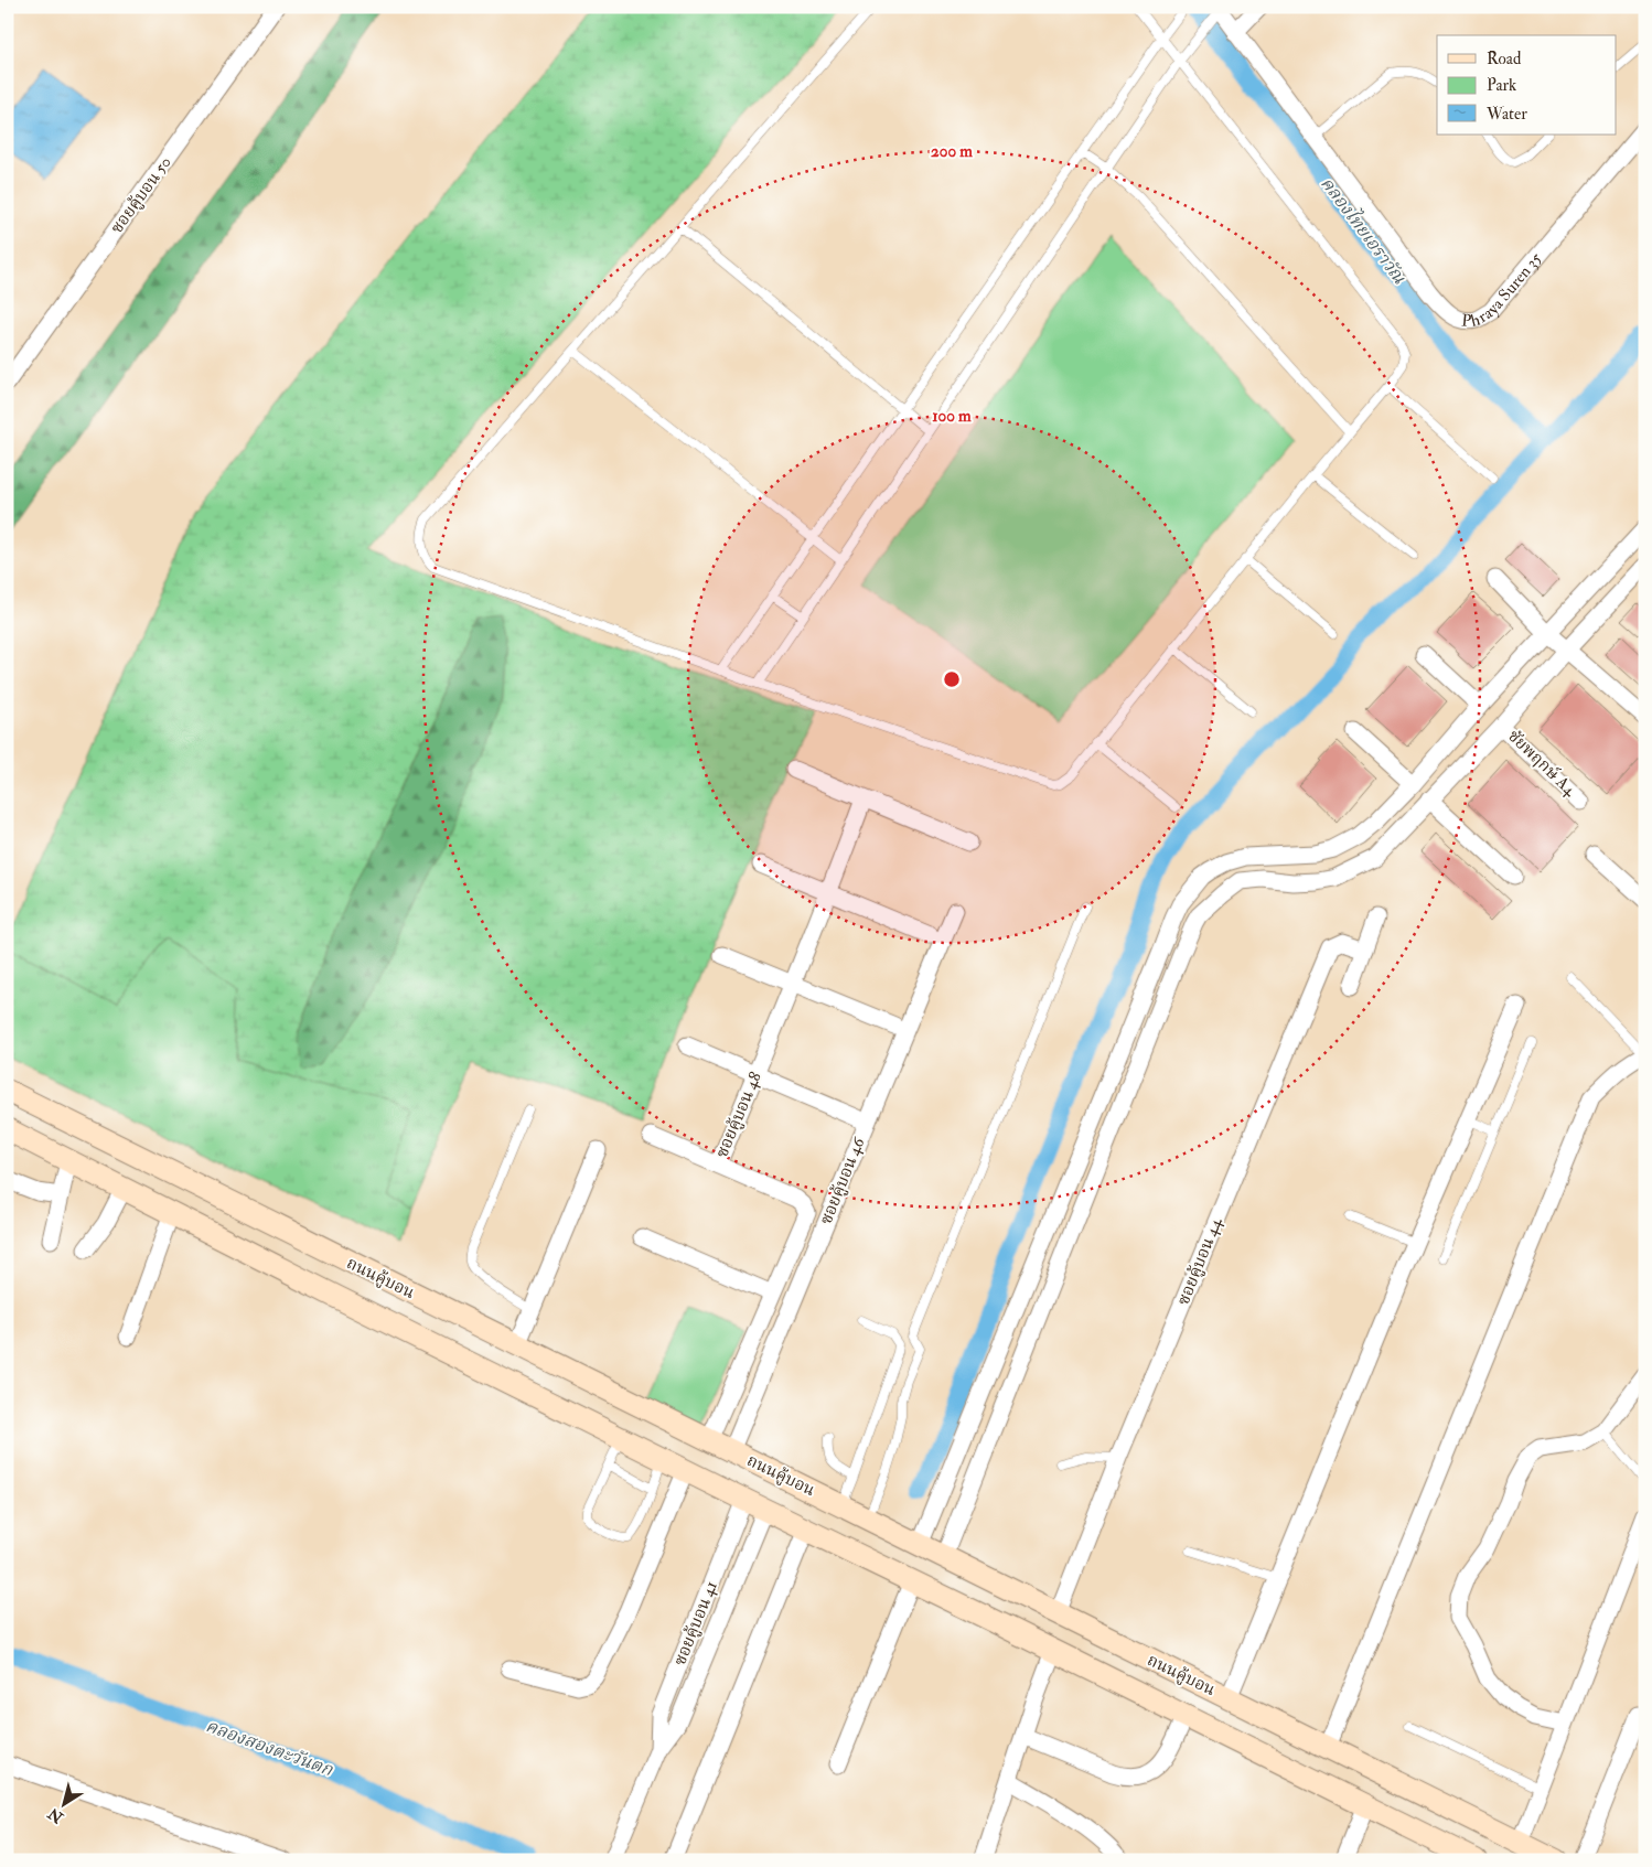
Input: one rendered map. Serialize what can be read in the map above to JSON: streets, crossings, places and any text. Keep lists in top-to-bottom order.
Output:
{
  "streets": {
    "main road": ["ถนนคู้บอน"],
    "street": [
      "ซอยคู้บอน 50",
      "Phraya Suren 35",
      "ชัยพฤกษ์ A4",
      "ซอยคู้บอน 48",
      "ซอยคู้บอน 46",
      "ซอยคู้บอน 44",
      "ซอยคู้บอน 41"
    ]
  },
  "crossings": [
    ["ซอยคู้บอน 48", "ถนนคู้บอน"],
    ["ซอยคู้บอน 46", "ถนนคู้บอน"],
    ["ซอยคู้บอน 44", "ถนนคู้บอน"]
  ],
  "water": ["คลองไทยเอราวัณ", "คลองสองตะวันตก"],
  "legend": ["Road", "Park", "Water"],
  "north": "bottom left",
  "rings": ["200 m", "100 m"]
}
